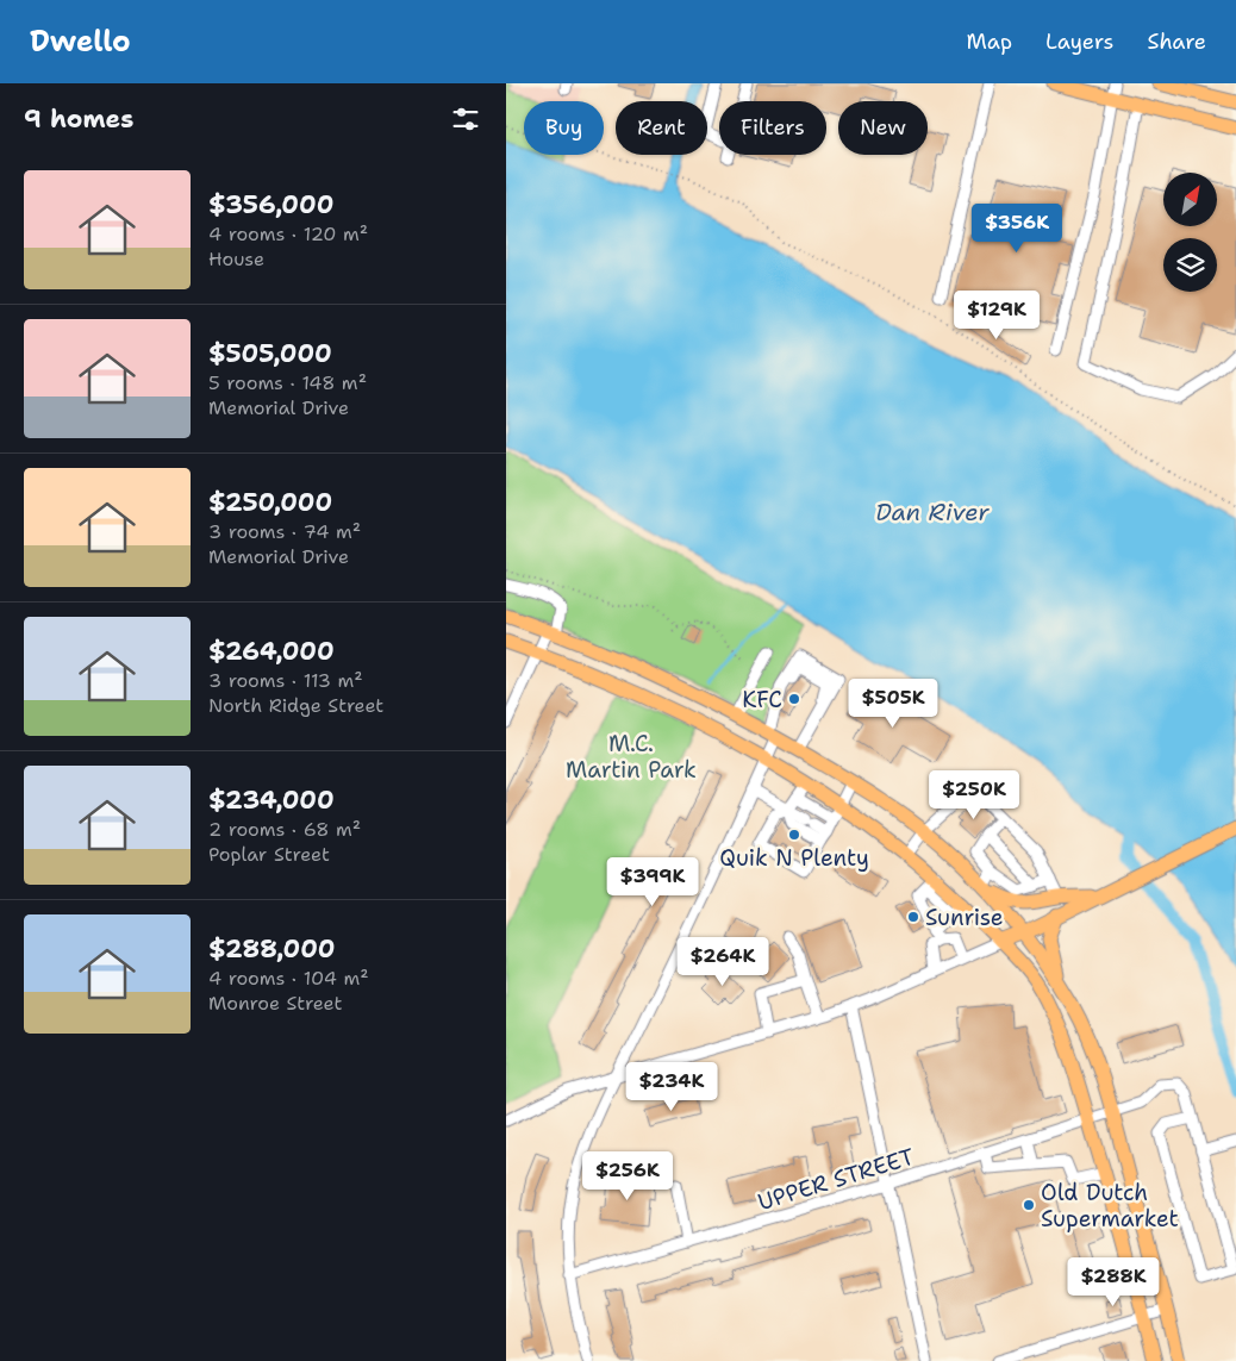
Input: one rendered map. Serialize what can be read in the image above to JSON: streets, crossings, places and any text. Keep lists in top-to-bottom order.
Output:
{
  "streets": {
    "street": ["UPPER STREET"]
  },
  "water": ["Dan River"],
  "parks": ["M.C. Martin Park"],
  "places": [
    "KFC",
    "Quik N Plenty",
    "Sunrise",
    "Old Dutch Supermarket"
  ],
  "north": "top right",
  "page": {
    "header": "Dwello",
    "nav": ["Map", "Layers", "Share"],
    "heading": "9 homes",
    "chip": [
      "Buy",
      "Rent",
      "Filters",
      "New"
    ],
    "list": [
      {
        "name": "$356,000",
        "note": "4 rooms · 120 m² · House"
      },
      {
        "name": "$505,000",
        "note": "5 rooms · 148 m² · Memorial Drive"
      },
      {
        "name": "$250,000",
        "note": "3 rooms · 74 m² · Memorial Drive"
      },
      {
        "name": "$264,000",
        "note": "3 rooms · 113 m² · North Ridge Street"
      },
      {
        "name": "$234,000",
        "note": "2 rooms · 68 m² · Poplar Street"
      },
      {
        "name": "$288,000",
        "note": "4 rooms · 104 m² · Monroe Street"
      }
    ],
    "price": [
      "$356K",
      "$129K",
      "$505K",
      "$250K",
      "$399K",
      "$264K",
      "$234K",
      "$256K",
      "$288K"
    ]
  }
}
